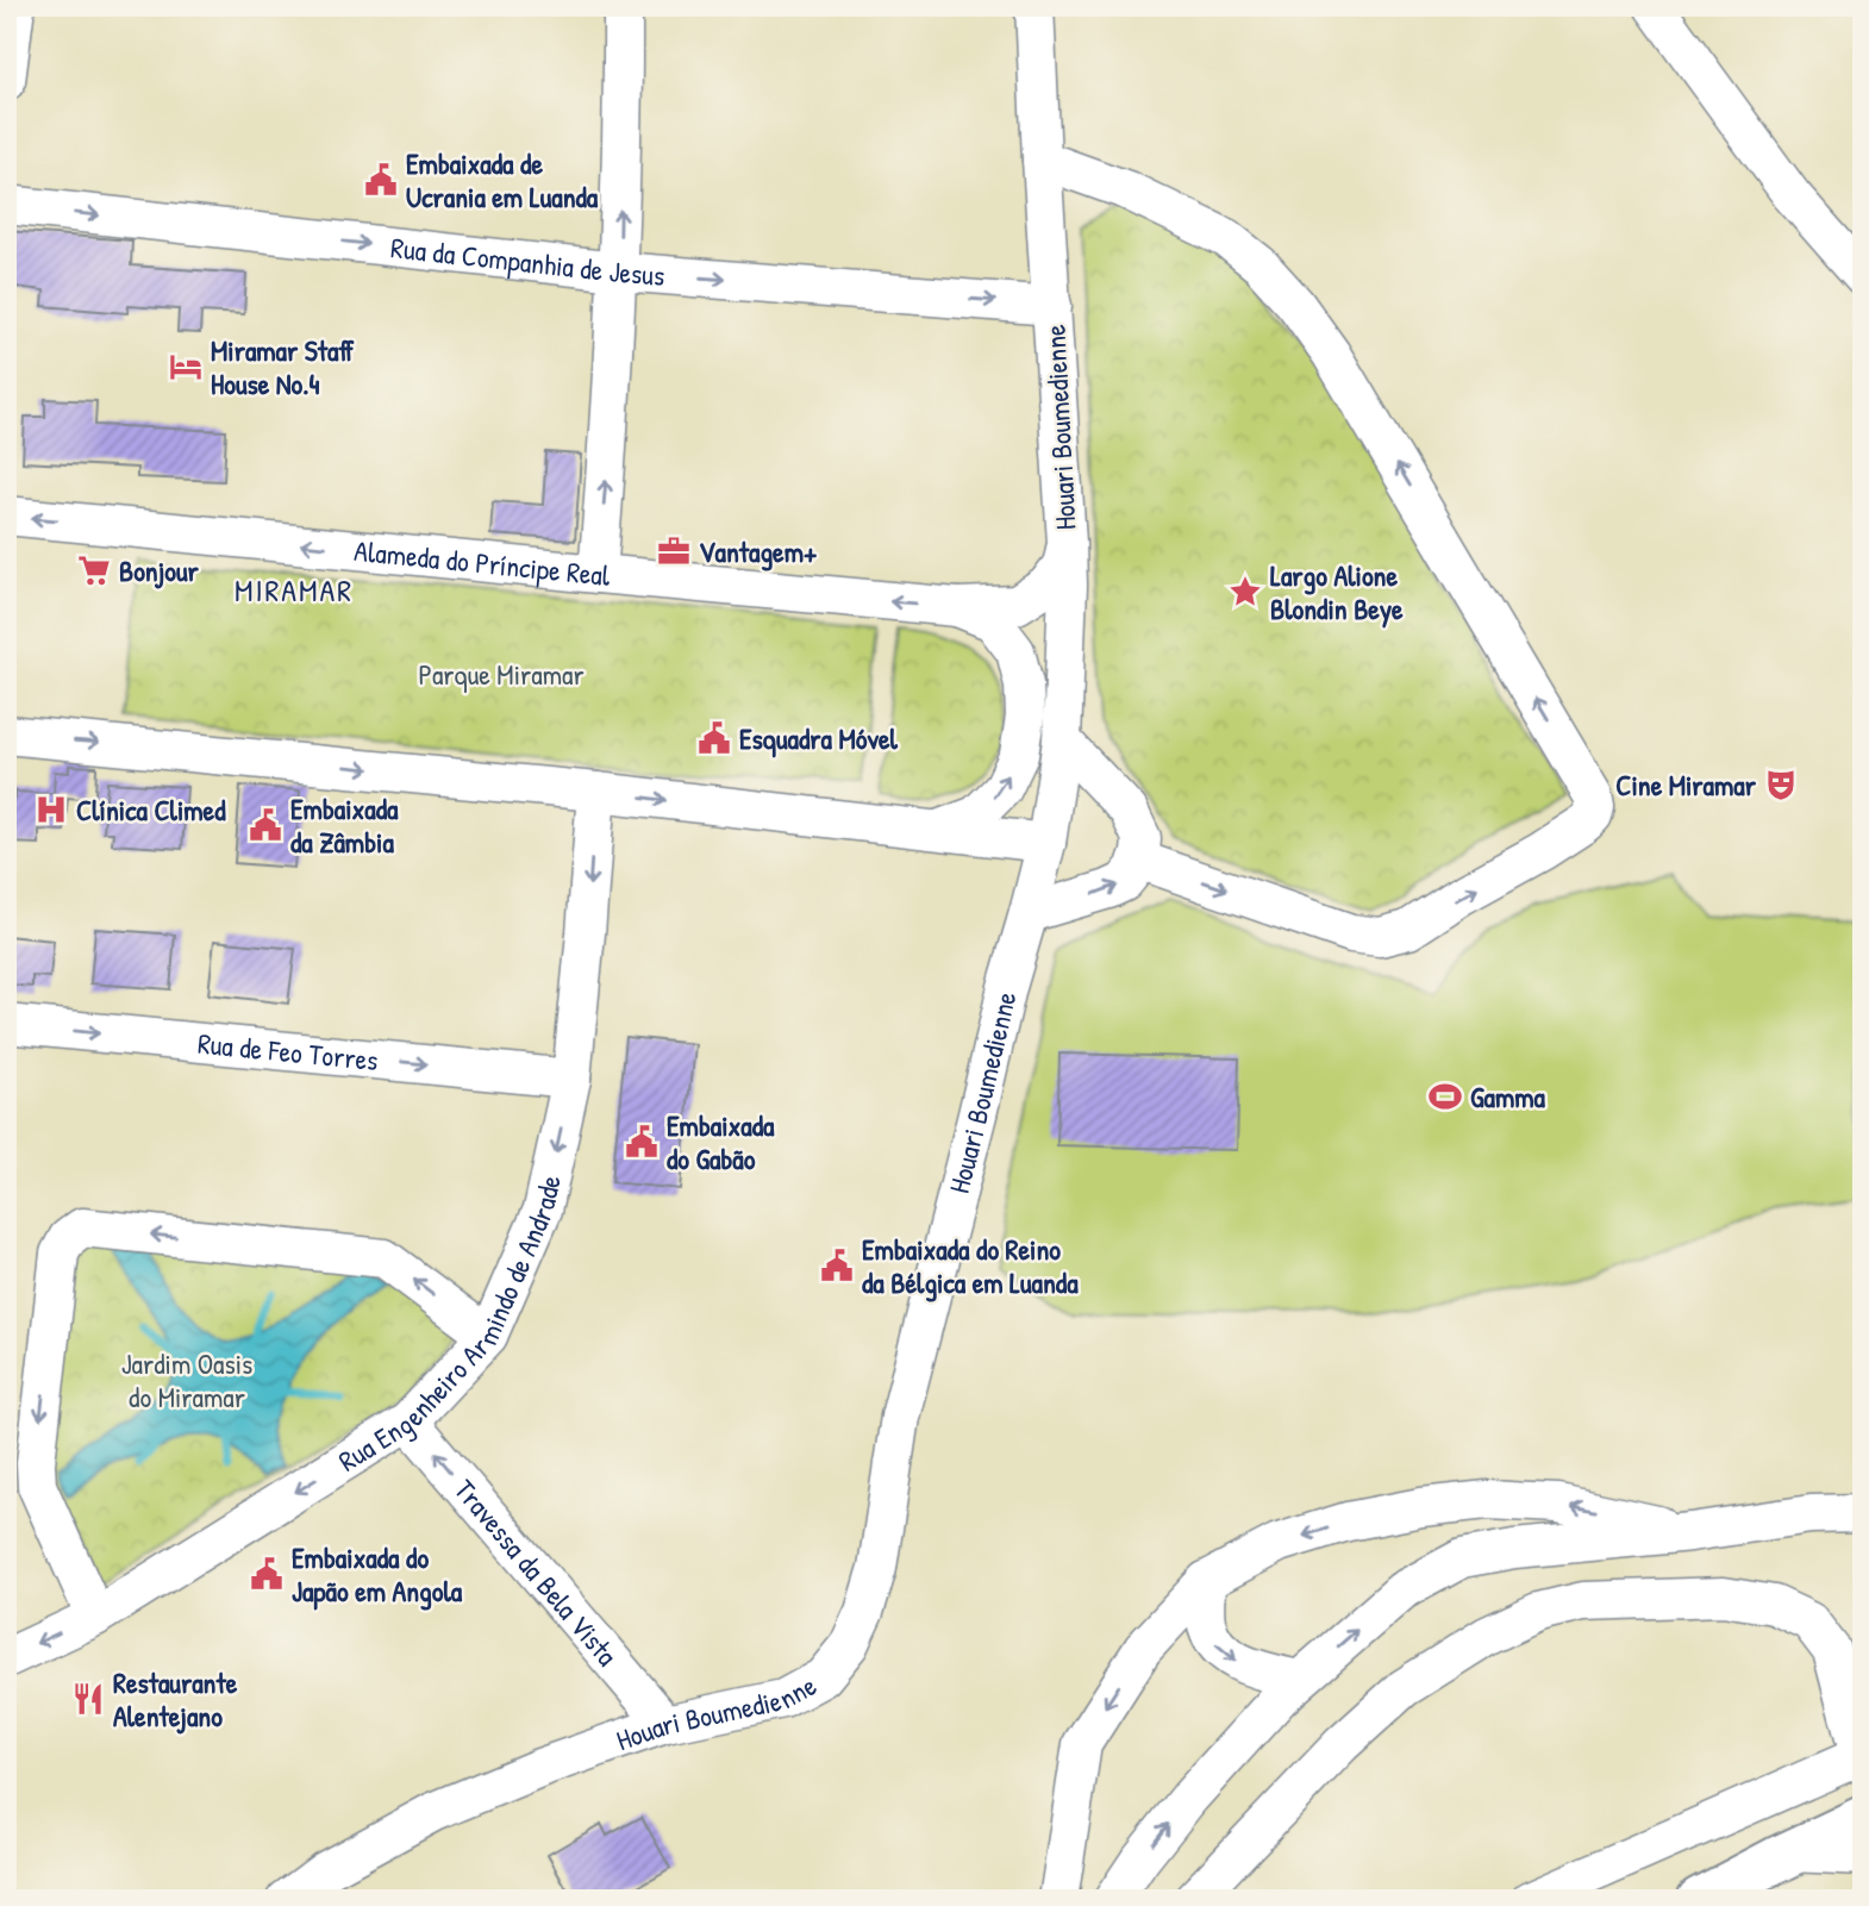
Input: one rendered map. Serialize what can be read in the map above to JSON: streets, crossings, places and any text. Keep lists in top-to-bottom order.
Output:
{
  "streets": {
    "street": [
      "Rua da Companhia de Jesus",
      "Houari Boumedienne",
      "Alameda do Príncipe Real",
      "Rua de Feo Torres",
      "Rua Engenheiro Armindo de Andrade",
      "Travessa da Bela Vista"
    ]
  },
  "crossings": [
    ["Rua da Companhia de Jesus", "Houari Boumedienne"],
    ["Houari Boumedienne", "Alameda do Príncipe Real"],
    ["Houari Boumedienne", "Travessa da Bela Vista"],
    ["Alameda do Príncipe Real", "Rua Engenheiro Armindo de Andrade"],
    ["Rua de Feo Torres", "Rua Engenheiro Armindo de Andrade"],
    ["Rua Engenheiro Armindo de Andrade", "Travessa da Bela Vista"]
  ],
  "one_way": [
    "Rua da Companhia de Jesus",
    "Rua de Feo Torres",
    "Rua Engenheiro Armindo de Andrade",
    "Travessa da Bela Vista"
  ],
  "districts": ["MIRAMAR"],
  "parks": ["Parque Miramar", "Jardim Oasis do Miramar"],
  "places": {
    "public building": [
      "Embaixada de Ucrania em Luanda",
      "Esquadra Móvel",
      "Embaixada da Zâmbia",
      "Embaixada do Gabão",
      "Embaixada do Reino da Bélgica em Luanda",
      "Embaixada do Japão em Angola"
    ],
    "hotel": ["Miramar Staff House No.4"],
    "office": ["Vantagem+"],
    "supermarket": ["Bonjour"],
    "place": ["Largo Alione Blondin Beye"],
    "theatre": ["Cine Miramar"],
    "hospital": ["Clínica Climed"],
    "sports": ["Gamma"],
    "restaurant": ["Restaurante Alentejano"]
  }
}
